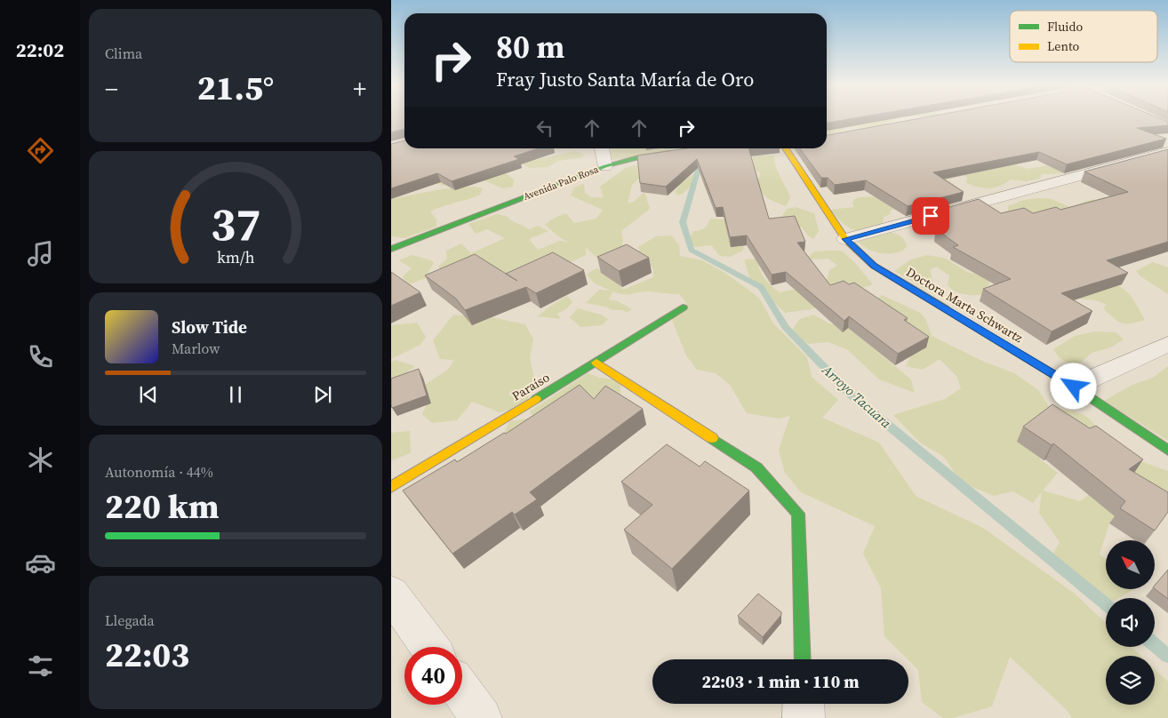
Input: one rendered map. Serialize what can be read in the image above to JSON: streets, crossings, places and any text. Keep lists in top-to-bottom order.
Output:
{
  "streets": {
    "street": ["Avenida Palo Rosa", "Doctora Marta Schwartz", "Paraíso"]
  },
  "water": ["Arroyo Tacuara"],
  "legend": ["Fluido", "Lento"],
  "north": "top left",
  "page": {
    "tabs": "22:02",
    "tile": [
      "Clima",
      ["Autonomía · 44%", "220 km"],
      ["Llegada", "22:03"]
    ],
    "turn": ["80 m", "Fray Justo Santa María de Oro"],
    "heat": ["−", "21.5°", "+"],
    "song": ["Slow Tide", "Marlow"],
    "limit": "40",
    "trip": "22:03 · 1 min · 110 m",
    "gauge": ["37", "km/h"]
  }
}
